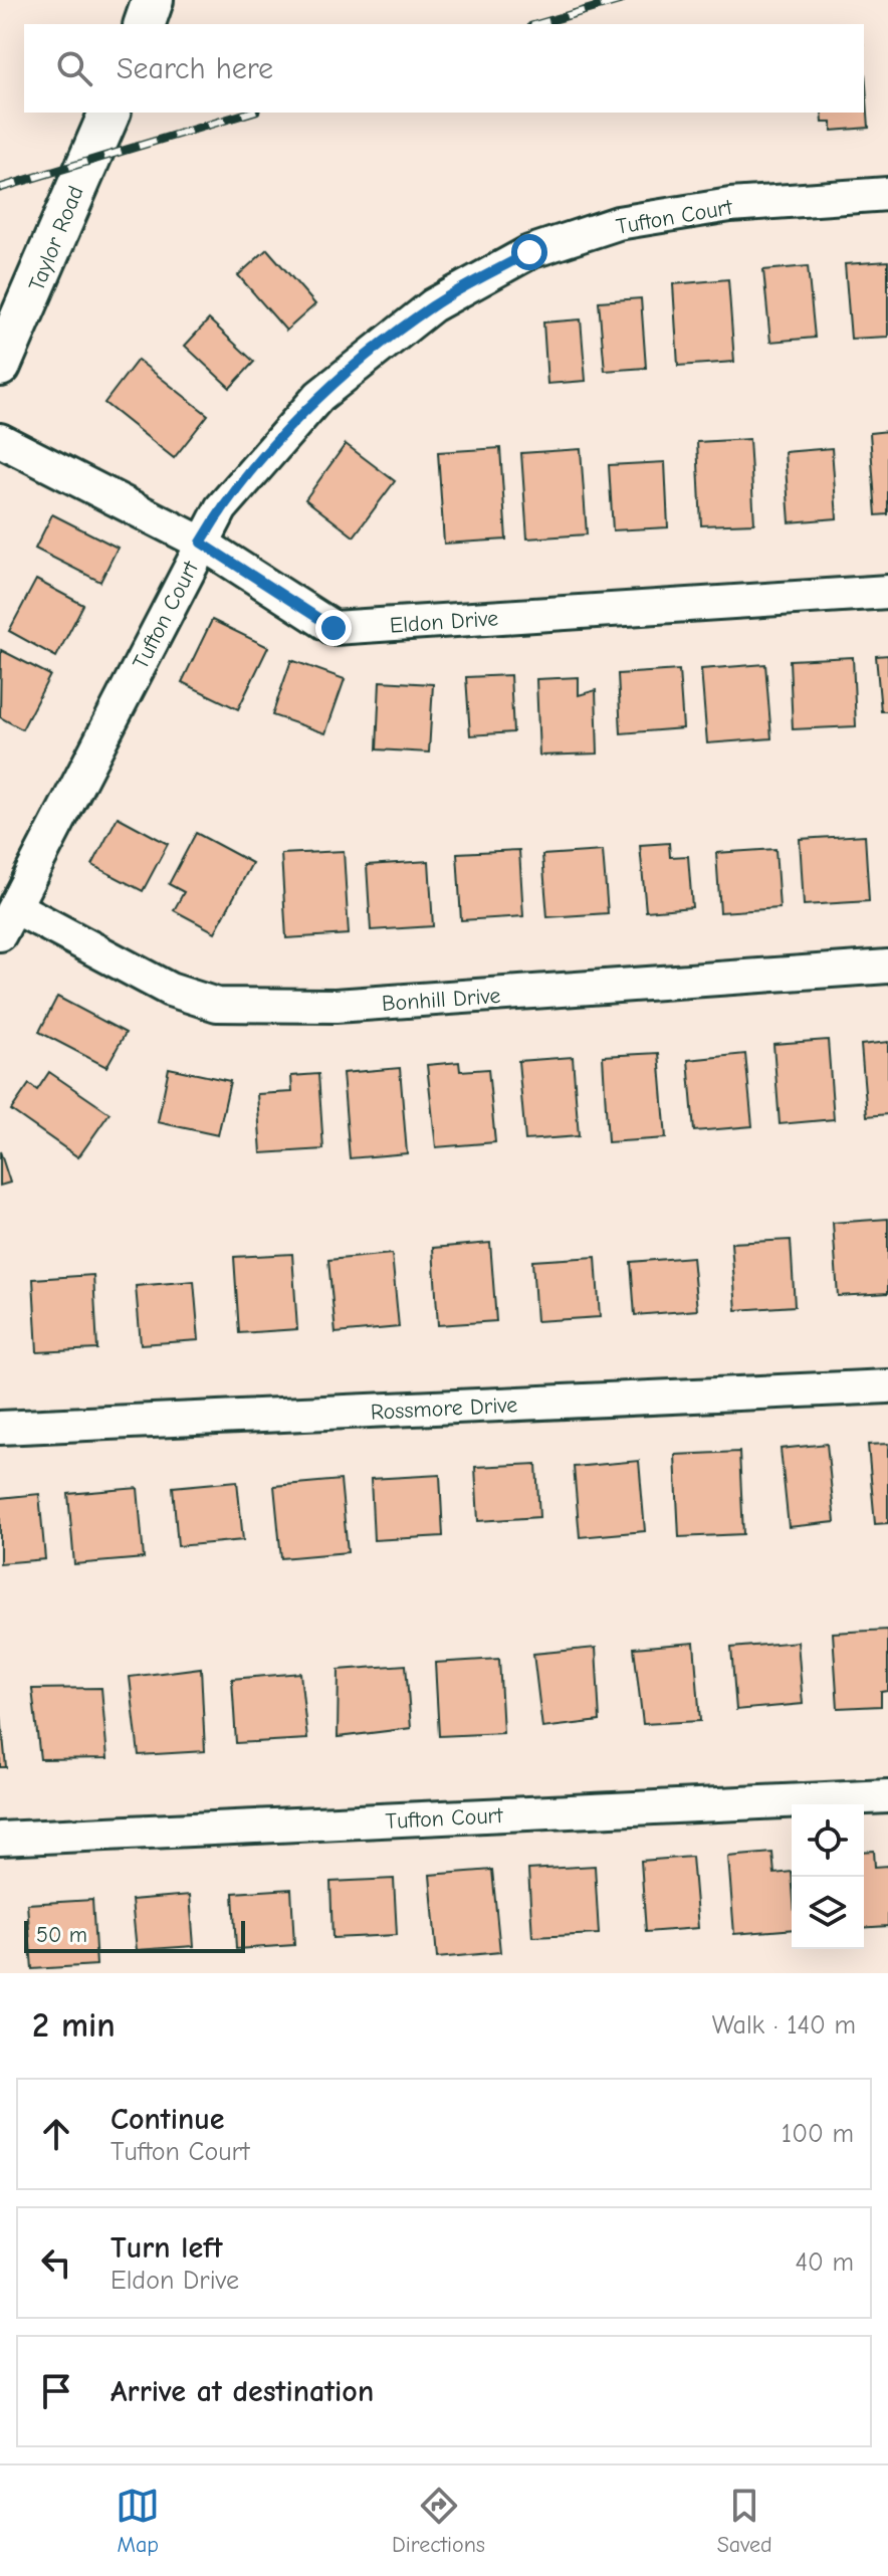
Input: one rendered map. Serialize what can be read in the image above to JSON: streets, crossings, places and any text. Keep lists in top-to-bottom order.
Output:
{
  "streets": {
    "street": [
      "Tufton Court",
      "Taylor Road",
      "Eldon Drive",
      "Bonhill Drive",
      "Rossmore Drive"
    ]
  },
  "crossings": [
    ["Tufton Court", "Eldon Drive"],
    ["Tufton Court", "Bonhill Drive"]
  ],
  "scale_bar": "50 m",
  "page": {
    "search": "Search here",
    "scale": "50 m",
    "heading": ["2 min", "Walk · 140 m"],
    "list": [
      ["Continue", "Tufton Court", "100 m"],
      ["Turn left", "Eldon Drive", "40 m"],
      "Arrive at destination"
    ],
    "nav": ["Map", "Directions", "Saved"]
  }
}
